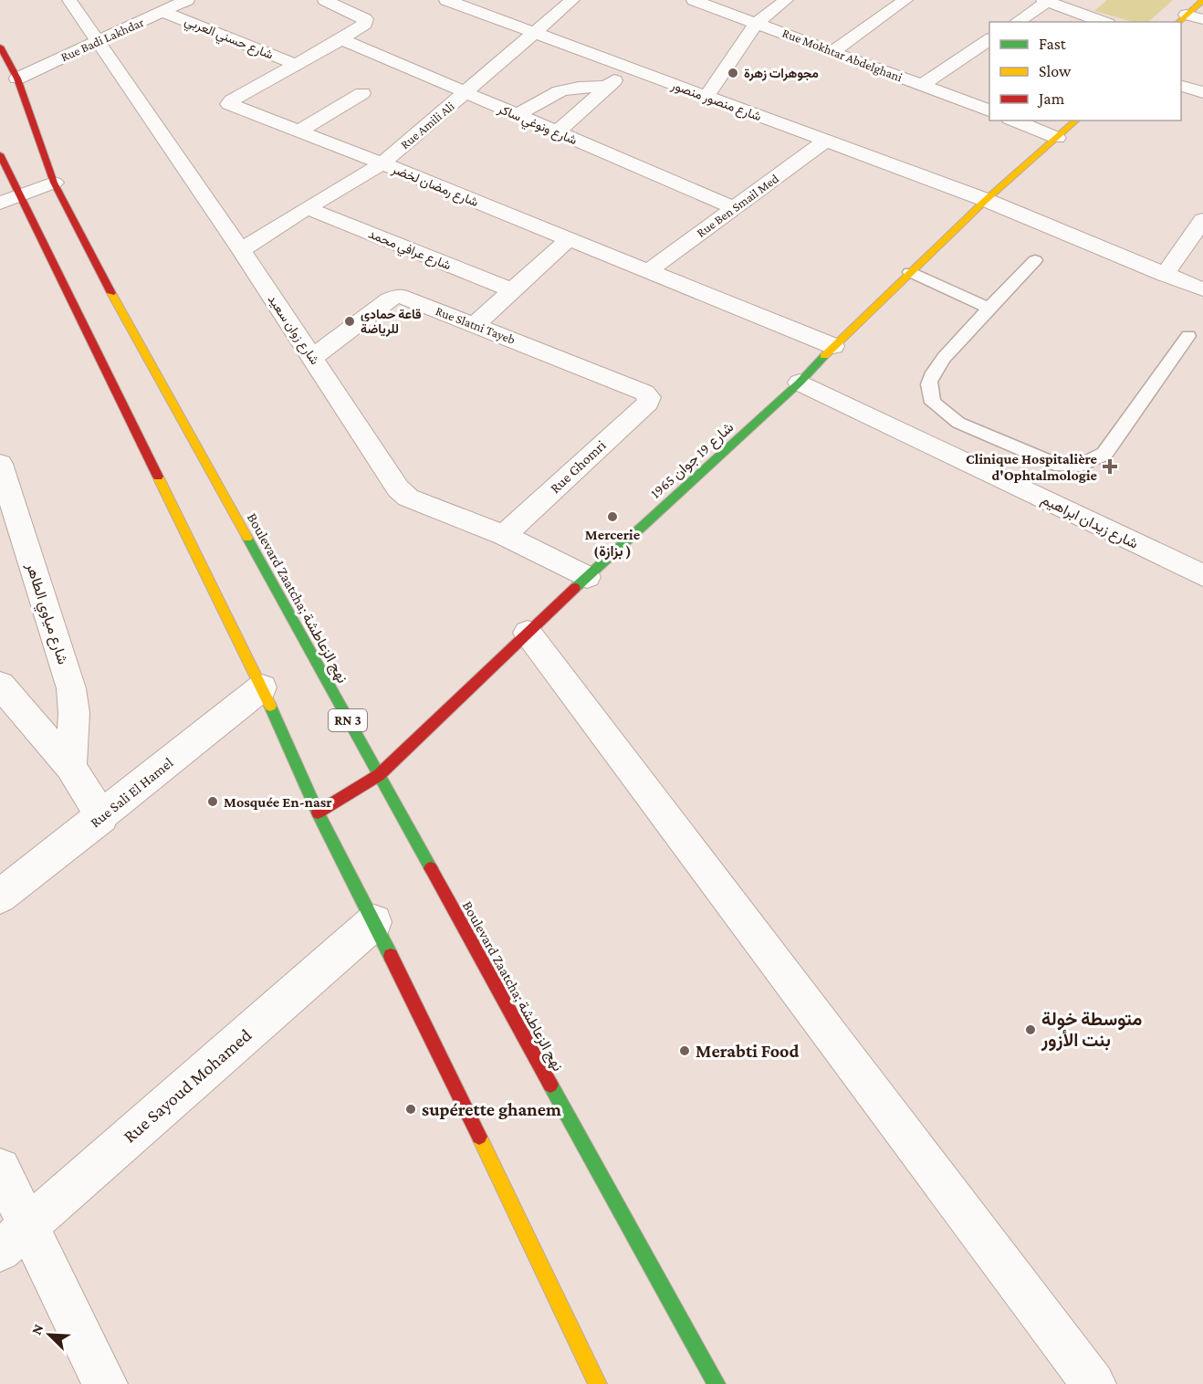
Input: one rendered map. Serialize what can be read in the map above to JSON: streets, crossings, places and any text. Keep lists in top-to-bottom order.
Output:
{
  "streets": {
    "main road": ["شارع 19 جوان 1965", "Boulevard Zaatcha; نهج الزعاطشة", "RN 3"],
    "street": [
      "شارع حسني العربي",
      "Rue Badi Lakhdar",
      "Rue Mokhtar Abdelghani",
      "شارع منصور منصور",
      "شارع ونوغي ساكر",
      "Rue Amili Ali",
      "شارع رمضان لخضر",
      "Rue Ben Smail Med",
      "شارع عرافي محمد",
      "Rue Slatni Tayeb",
      "شارع زوان سعيد",
      "Rue Ghomri",
      "شارع زيدان ابراهيم",
      "شارع مياوي الطاهر",
      "Rue Sali El Hamel",
      "Rue Sayoud Mohamed"
    ]
  },
  "crossings": [
    ["شارع حسني العربي", "Rue Badi Lakhdar"],
    ["شارع حسني العربي", "شارع رمضان لخضر"],
    ["Rue Badi Lakhdar", "شارع زوان سعيد"],
    ["Rue Badi Lakhdar", "Boulevard Zaatcha; نهج الزعاطشة"],
    ["شارع منصور منصور", "Rue Amili Ali"],
    ["شارع منصور منصور", "Rue Ben Smail Med"],
    ["شارع منصور منصور", "شارع 19 جوان 1965"],
    ["شارع ونوغي ساكر", "Rue Amili Ali"],
    ["شارع ونوغي ساكر", "شارع رمضان لخضر"],
    ["شارع ونوغي ساكر", "Rue Ben Smail Med"],
    ["Rue Amili Ali", "شارع رمضان لخضر"],
    ["Rue Amili Ali", "شارع عرافي محمد"],
    ["Rue Amili Ali", "شارع زوان سعيد"],
    ["شارع رمضان لخضر", "Rue Ben Smail Med"],
    ["شارع رمضان لخضر", "شارع 19 جوان 1965"],
    ["Rue Slatni Tayeb", "شارع زوان سعيد"],
    ["Rue Slatni Tayeb", "Rue Ghomri"],
    ["شارع زوان سعيد", "شارع 19 جوان 1965"],
    ["شارع زوان سعيد", "Rue Ghomri"],
    ["شارع 19 جوان 1965", "شارع زيدان ابراهيم"],
    ["شارع 19 جوان 1965", "Boulevard Zaatcha; نهج الزعاطشة"]
  ],
  "places": {
    "other": [
      "مجوهرات زهرة",
      "قاعة حمادي للرياضة",
      "Mercerie (بزازة )",
      "Mosquée En-nasr",
      "متوسطة خولة بنت الأزور",
      "Merabti Food",
      "supérette ghanem"
    ],
    "health": ["Clinique Hospitalière d'Ophtalmologie"]
  },
  "legend": ["Fast", "Slow", "Jam"],
  "north": "top left"
}
